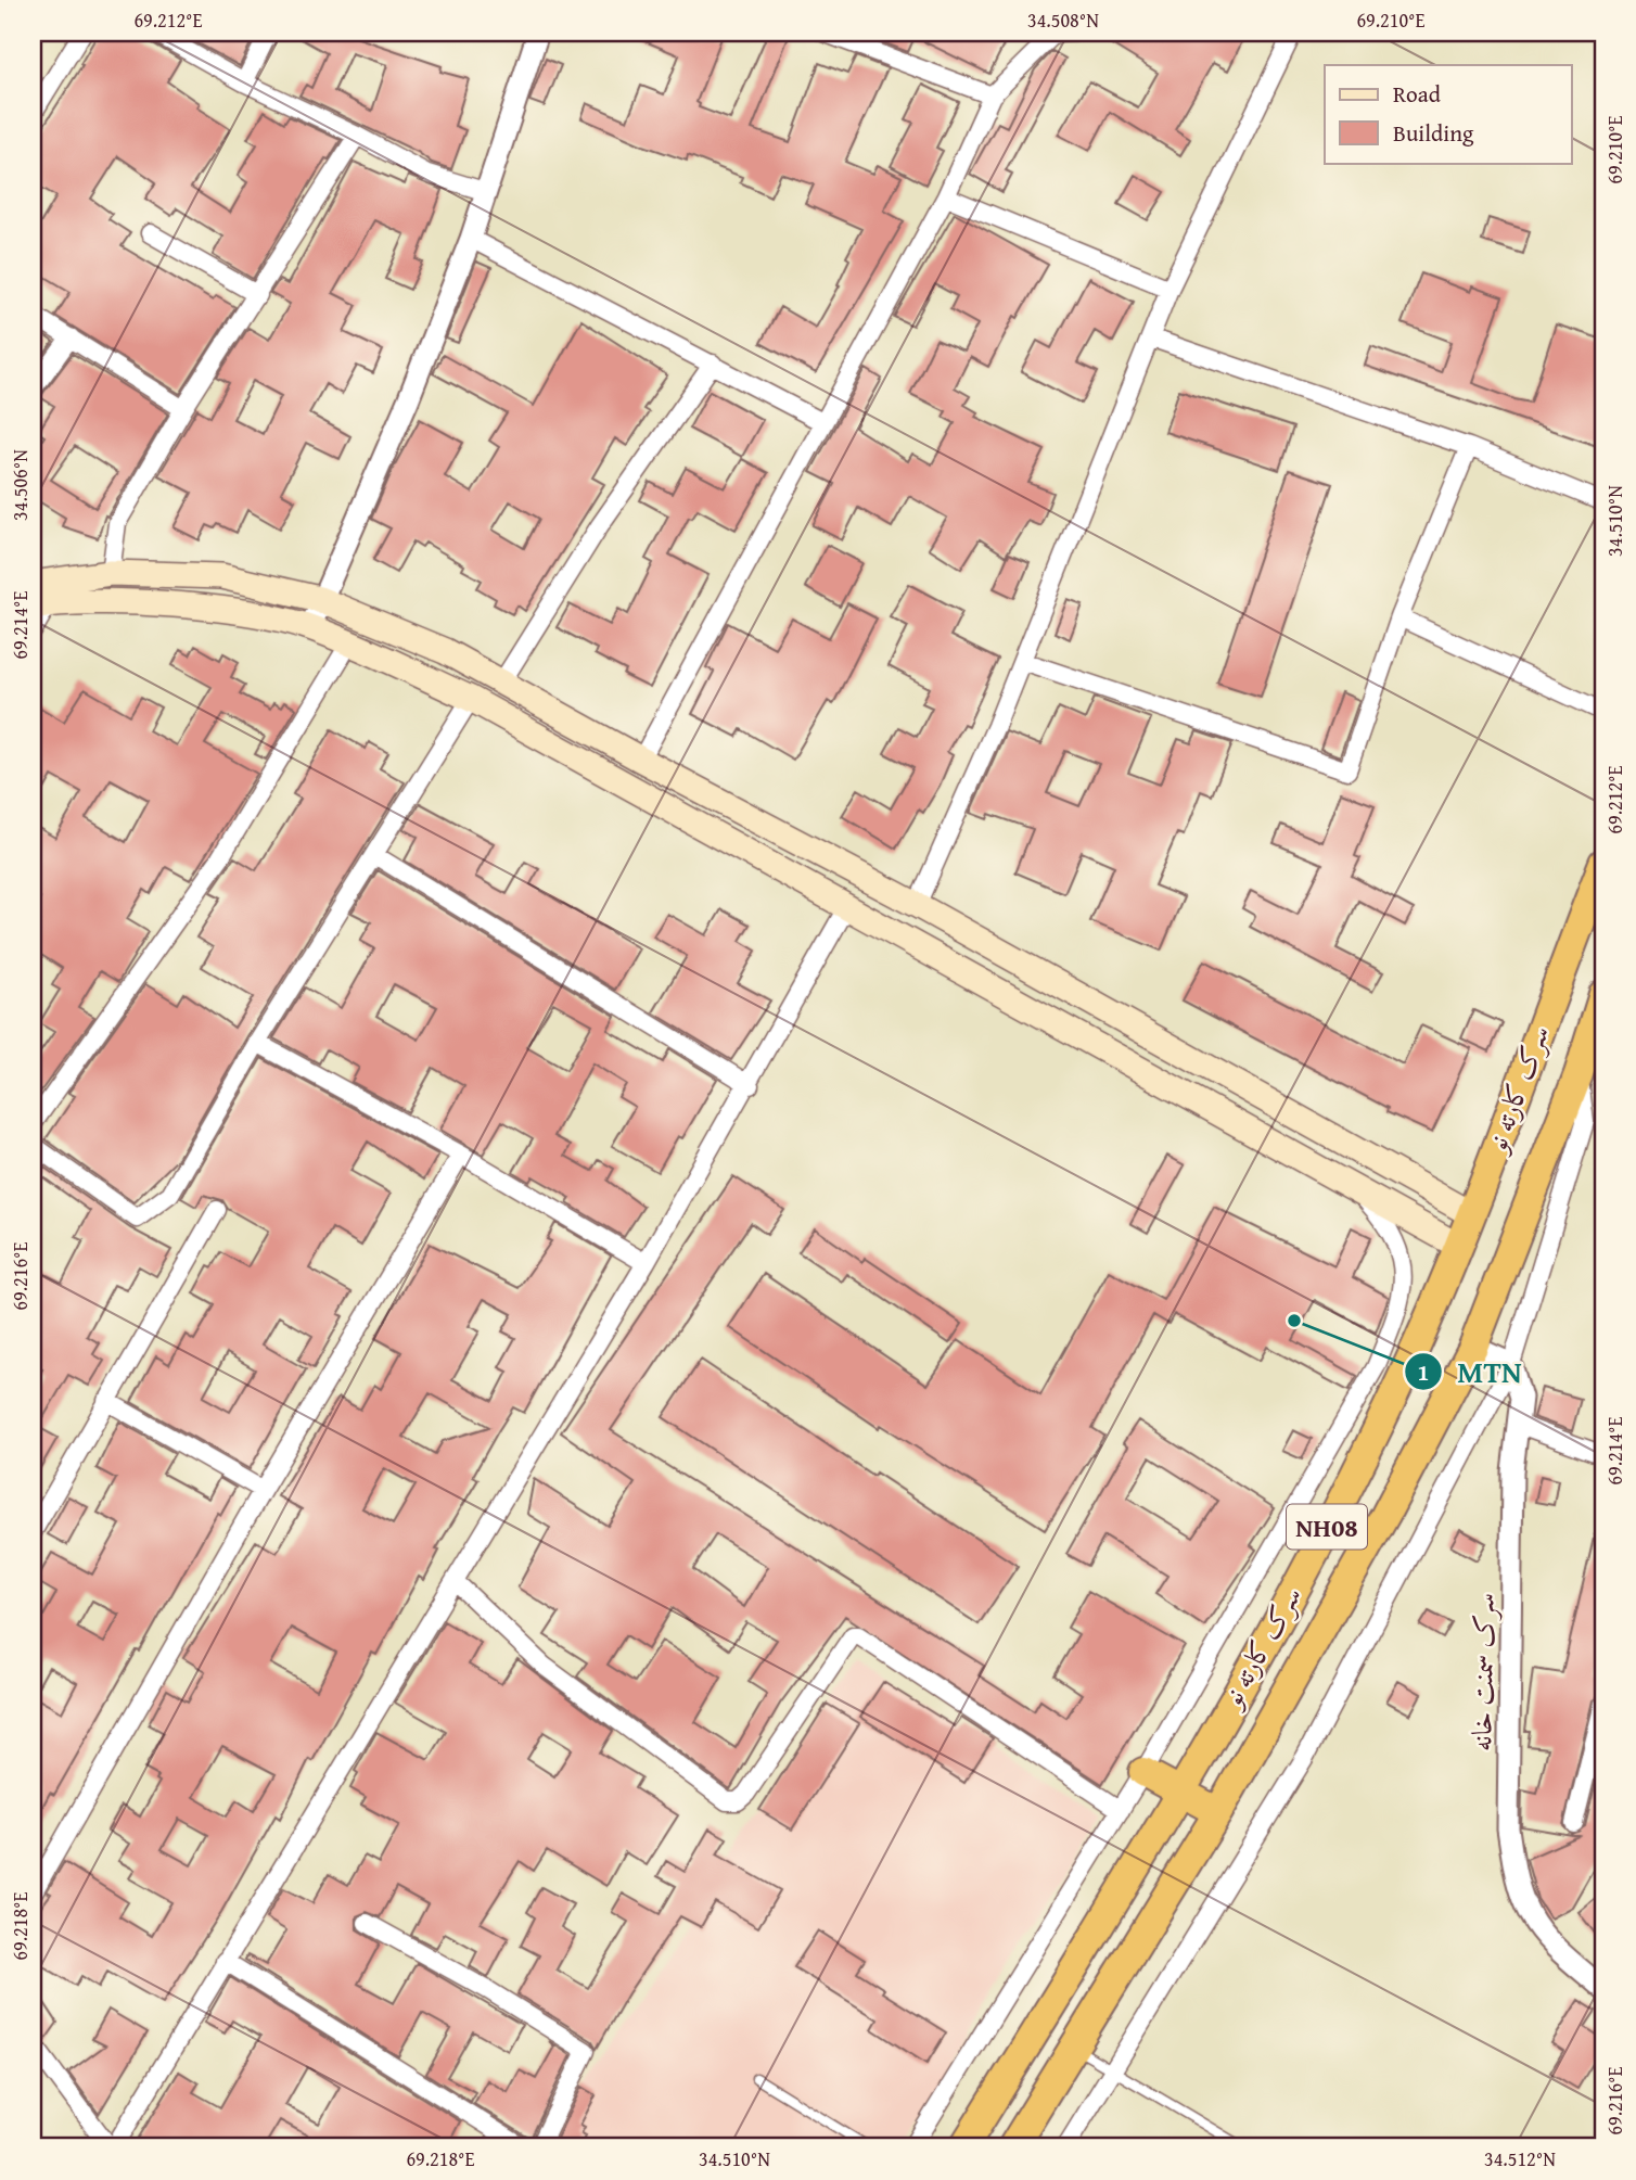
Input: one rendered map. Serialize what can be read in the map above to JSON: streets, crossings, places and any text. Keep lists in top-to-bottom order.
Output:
{
  "streets": {
    "highway": ["سرک کارته نو", "NH08"],
    "street": ["سرک سمنت خانه"]
  },
  "places": ["MTN"],
  "legend": ["Road", "Building"],
  "coordinates": [
    "69.212°E",
    "34.508°N",
    "69.210°E",
    "34.506°N",
    "34.510°N",
    "69.214°E",
    "69.216°E",
    "69.218°E",
    "34.512°N"
  ]
}
